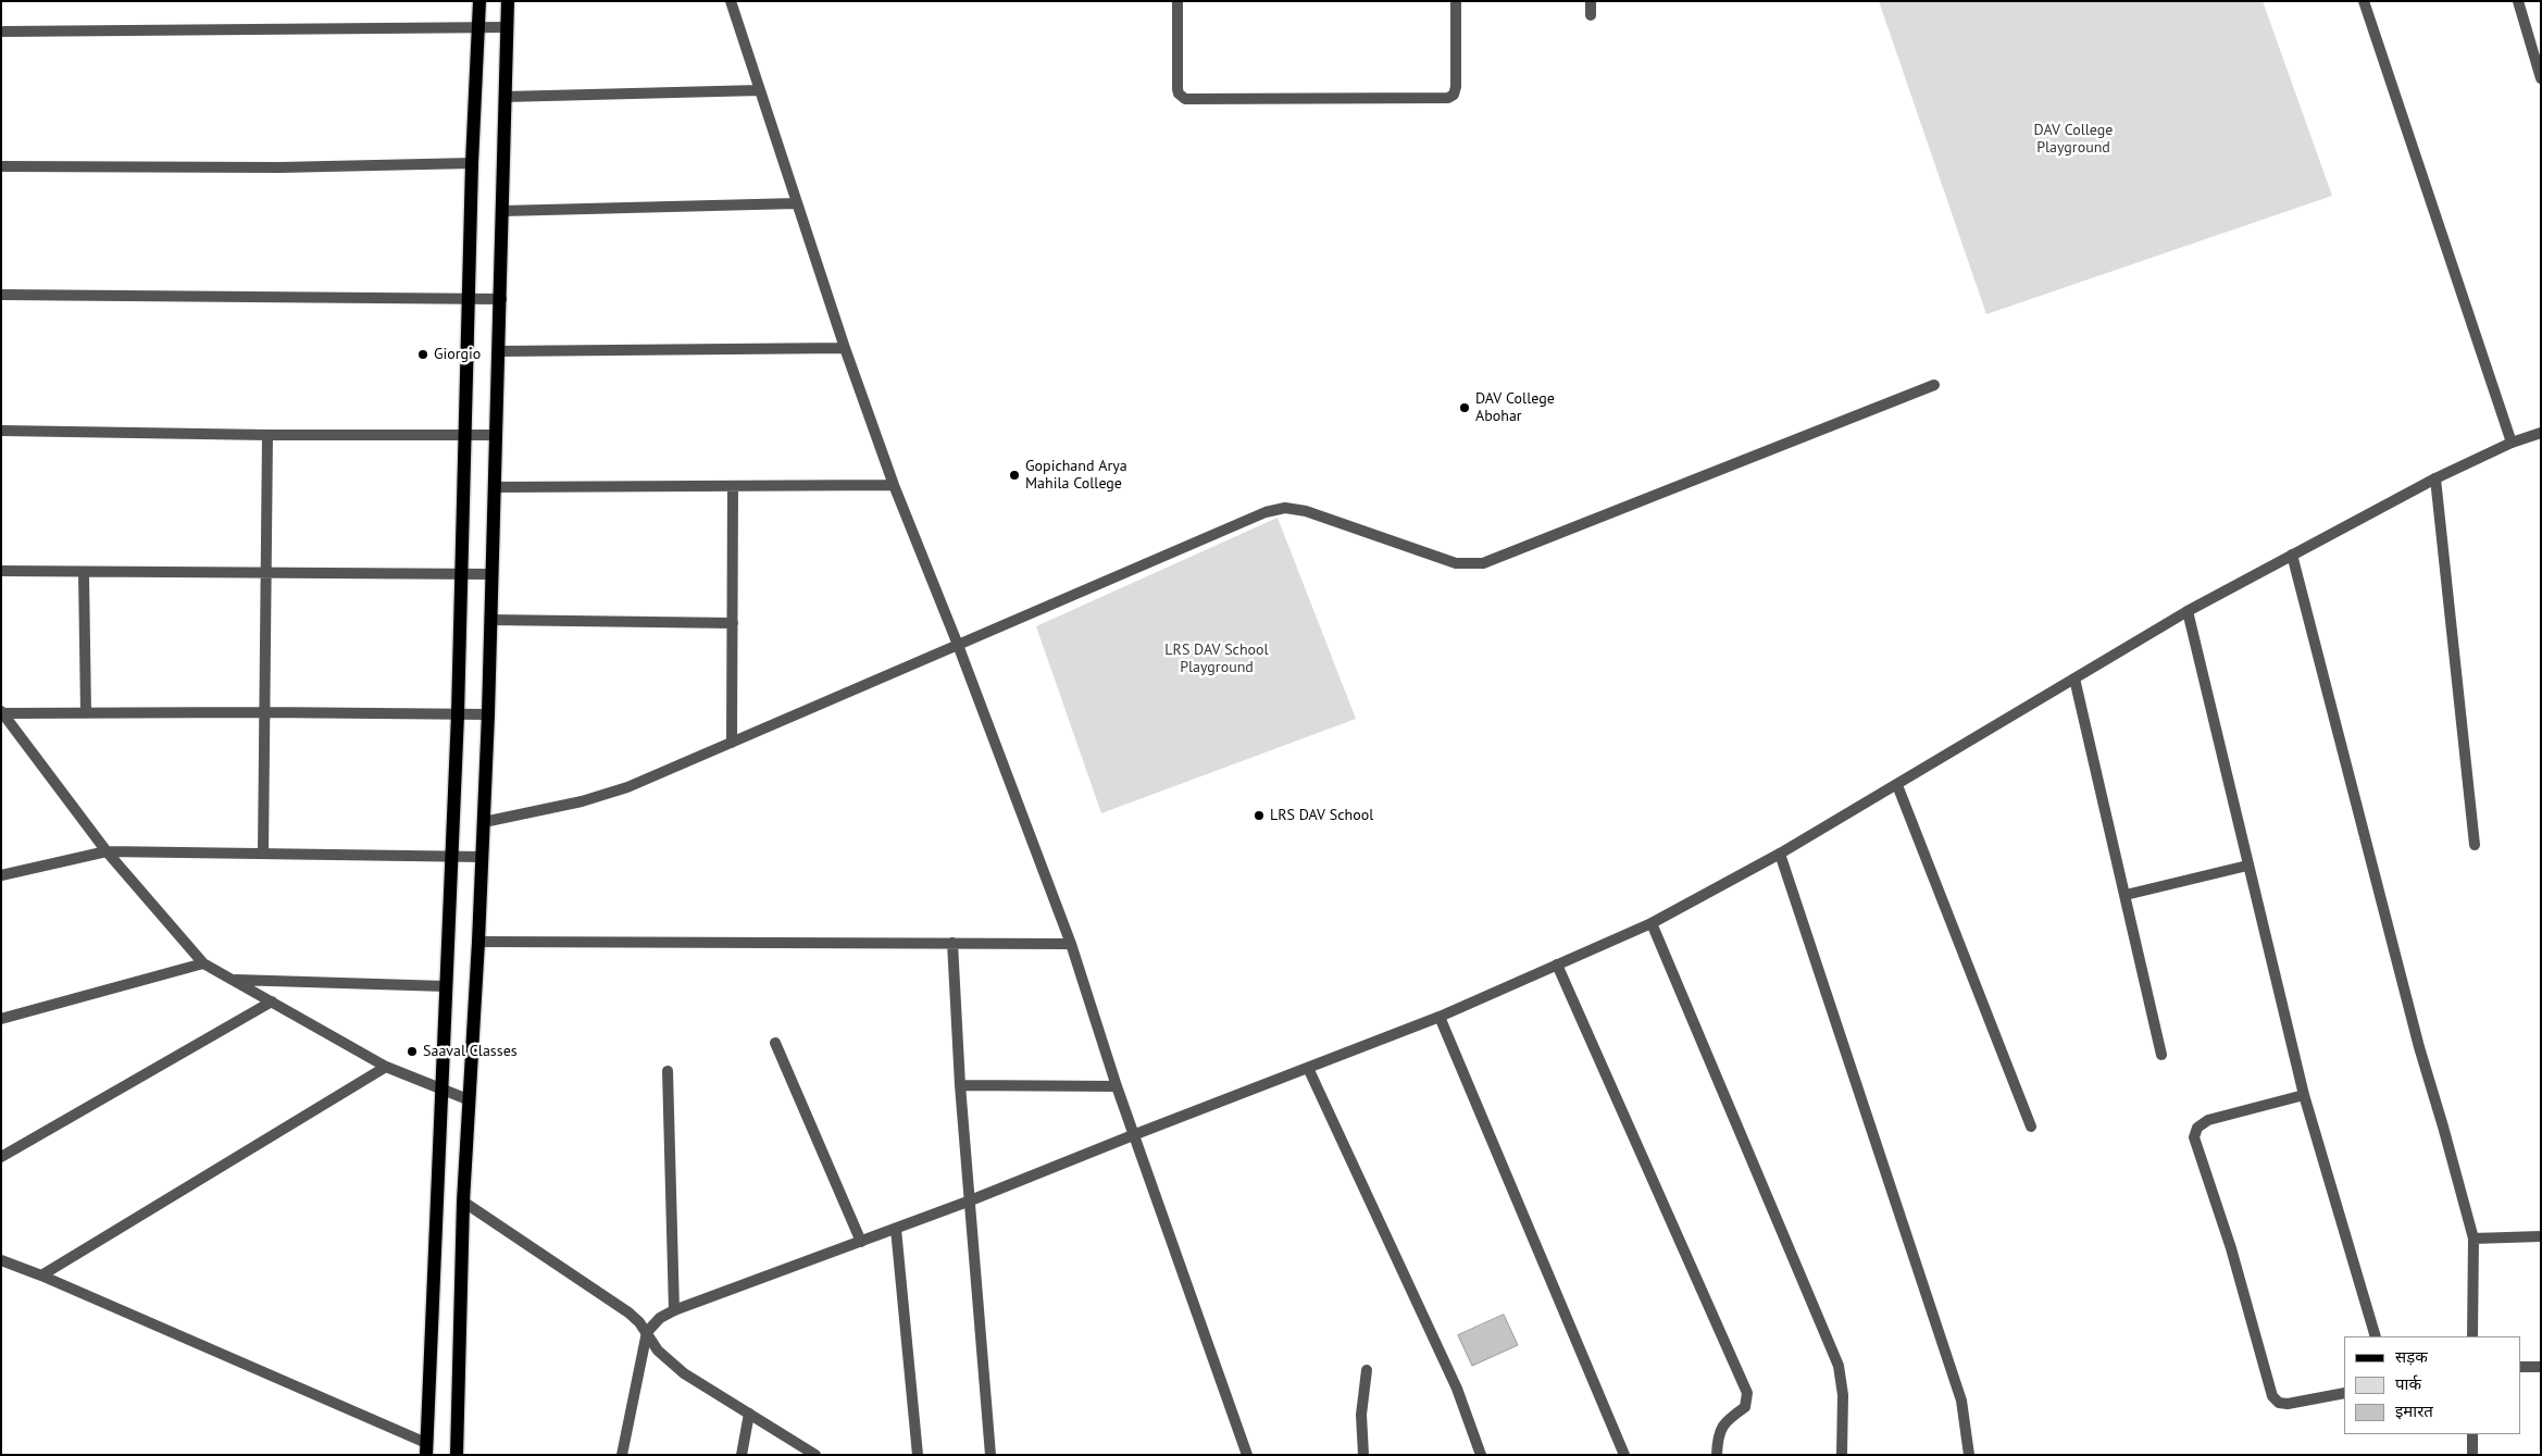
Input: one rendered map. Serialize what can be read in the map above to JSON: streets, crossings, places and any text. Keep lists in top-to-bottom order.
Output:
{
  "parks": ["DAV College Playground", "LRS DAV School Playground"],
  "places": [
    "Giorgio",
    "DAV College Abohar",
    "Gopichand Arya Mahila College",
    "LRS DAV School",
    "Saaval Classes"
  ],
  "legend": ["सड़क", "पार्क", "इमारत"]
}
